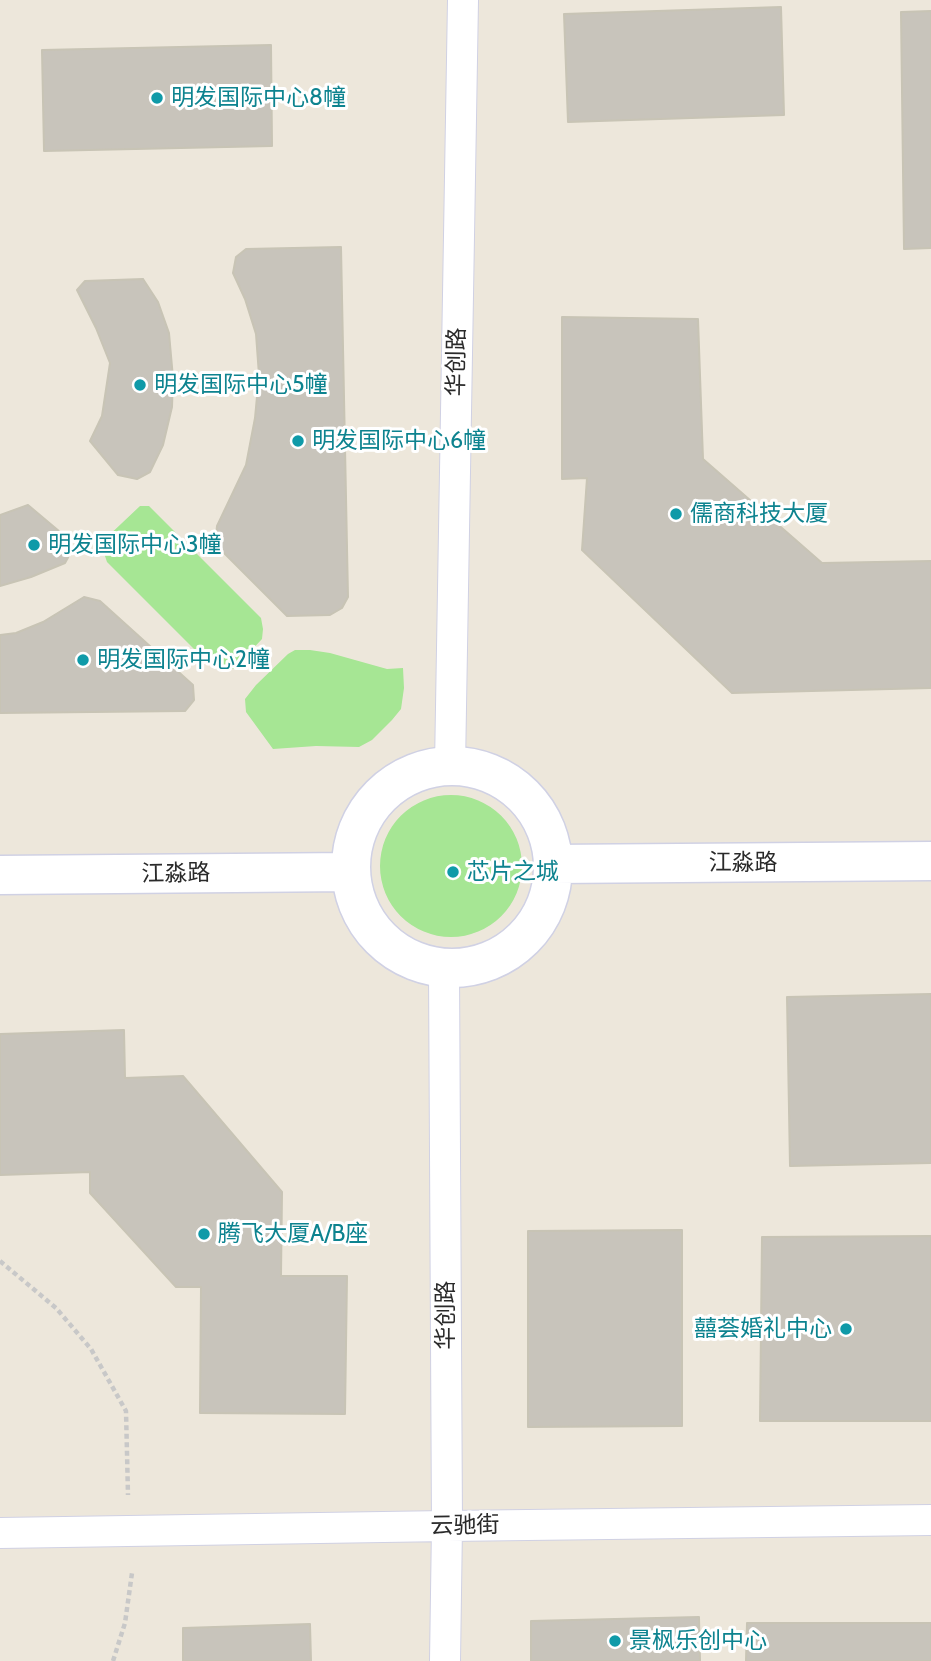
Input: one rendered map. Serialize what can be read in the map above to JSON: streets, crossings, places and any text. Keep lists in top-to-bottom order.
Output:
{
  "streets": {
    "street": ["华创路", "江淼路", "云驰街"]
  },
  "crossings": [
    ["华创路", "江淼路"],
    ["华创路", "云驰街"]
  ],
  "places": [
    "明发国际中心8幢",
    "明发国际中心5幢",
    "明发国际中心6幢",
    "儒商科技大厦",
    "明发国际中心3幢",
    "明发国际中心2幢",
    "芯片之城",
    "腾飞大厦A/B座",
    "囍荟婚礼中心",
    "景枫乐创中心"
  ]
}
